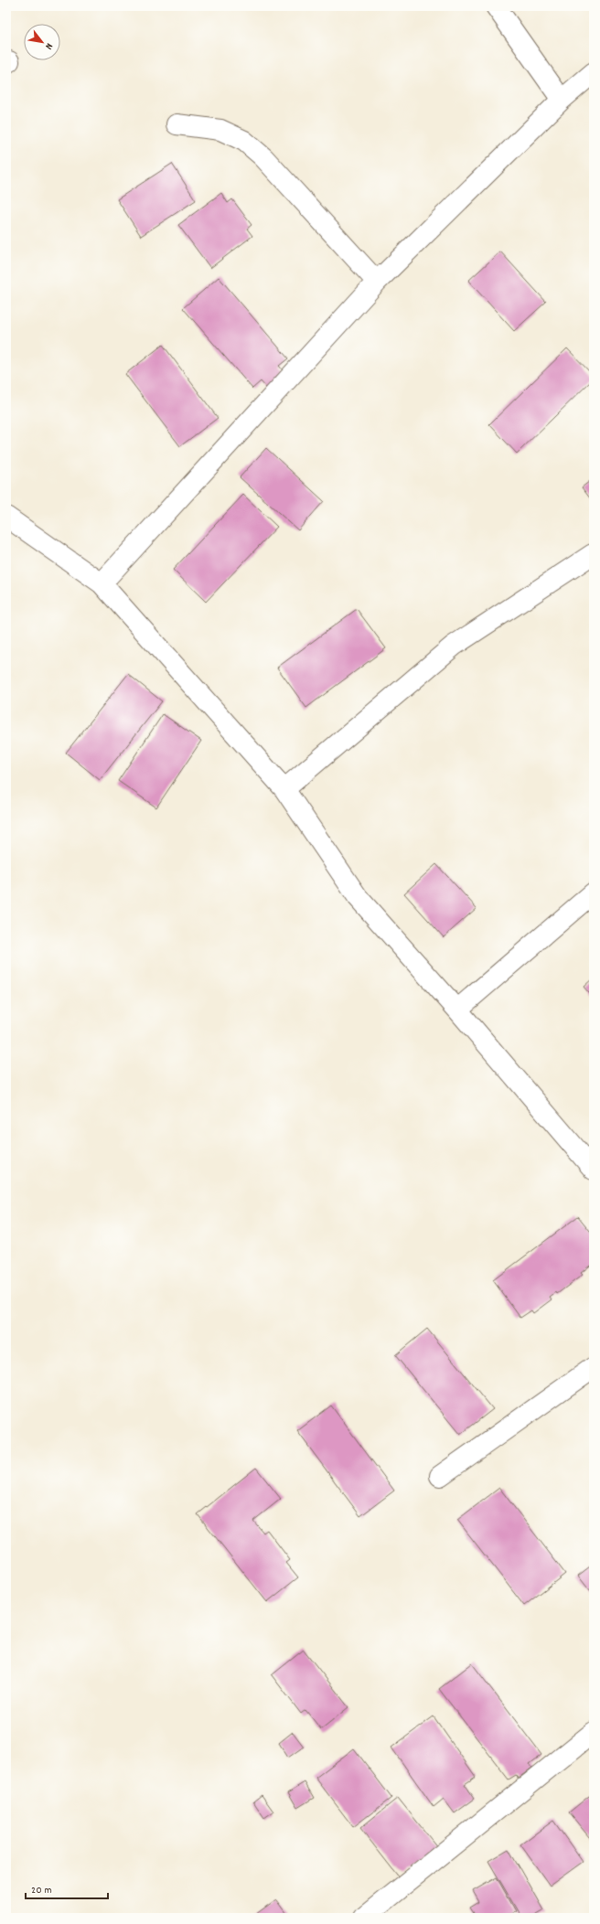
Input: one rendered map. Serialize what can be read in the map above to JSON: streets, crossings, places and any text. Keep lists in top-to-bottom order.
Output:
{
  "scale_bar": "20 m",
  "north": "bottom right"
}
